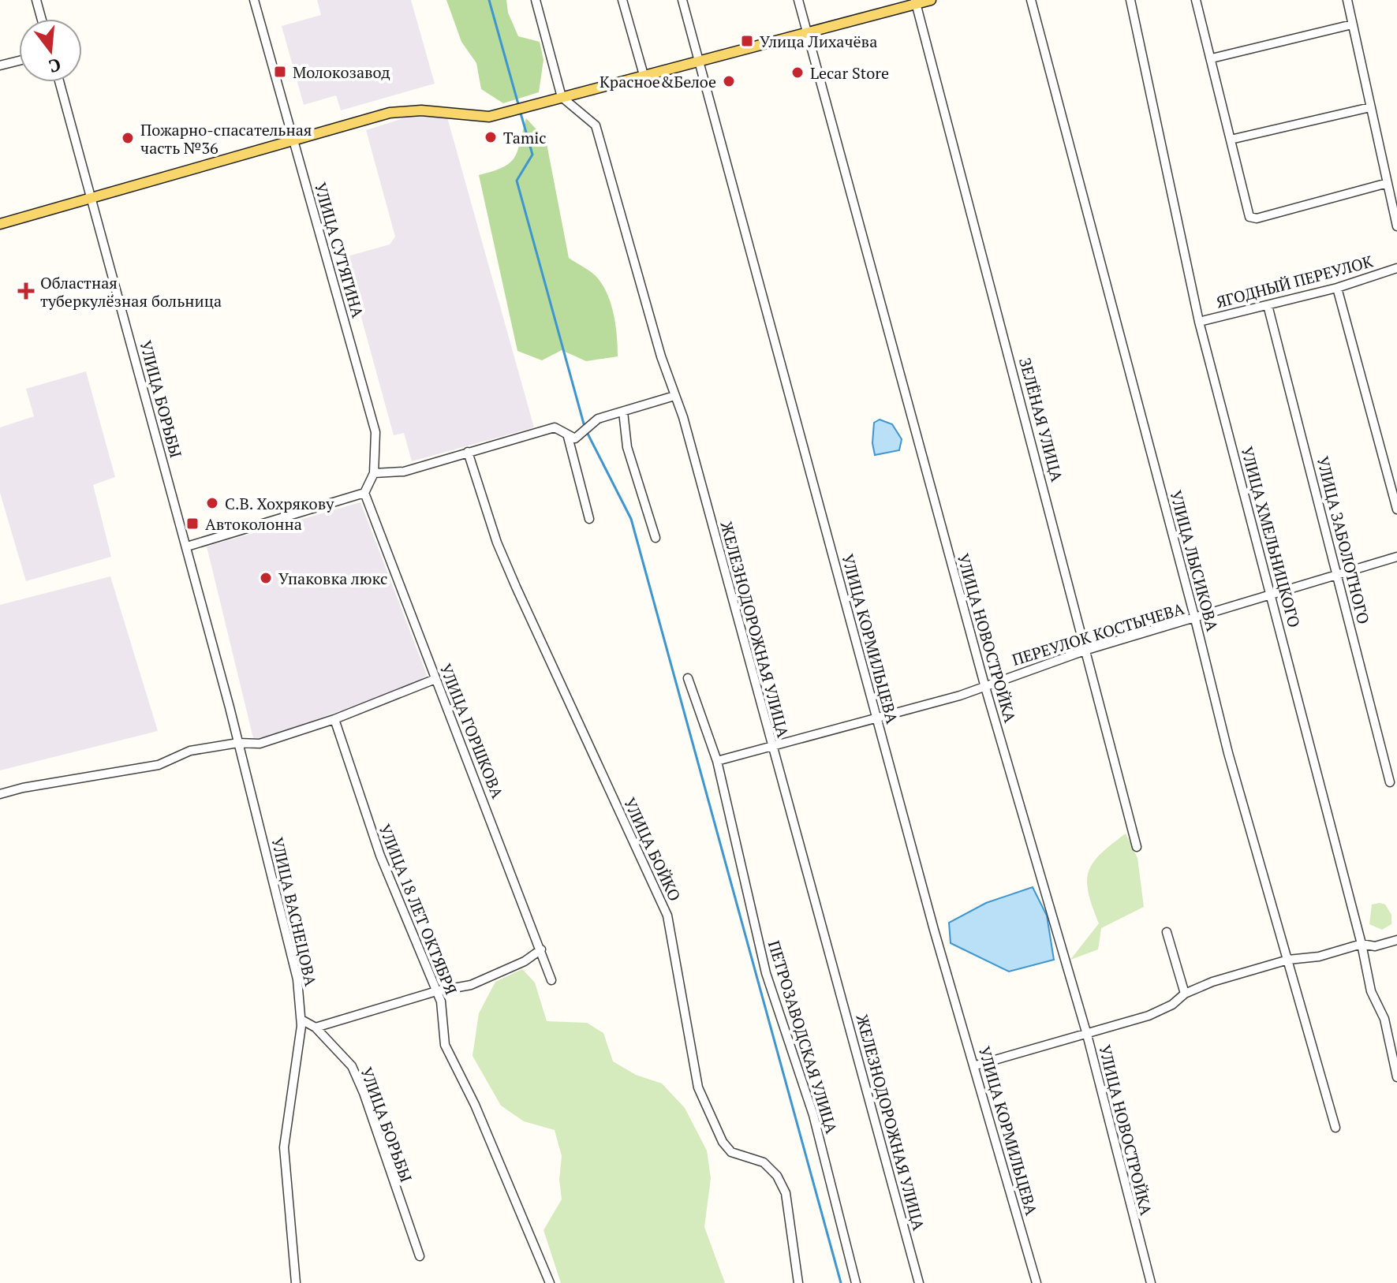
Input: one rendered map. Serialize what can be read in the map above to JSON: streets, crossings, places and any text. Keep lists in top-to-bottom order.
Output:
{
  "streets": {
    "street": [
      "УЛИЦА СУТЯГИНА",
      "ЯГОДНЫЙ ПЕРЕУЛОК",
      "УЛИЦА БОРЬБЫ",
      "ЗЕЛЁНАЯ УЛИЦА",
      "УЛИЦА ХМЕЛЬНИЦКОГО",
      "УЛИЦА ЗАБОЛОТНОГО",
      "УЛИЦА ЛЫСИКОВА",
      "ЖЕЛЕЗНОДОРОЖНАЯ УЛИЦА",
      "ПЕРЕУЛОК КОСТЫЧЕВА",
      "УЛИЦА НОВОСТРОЙКА",
      "УЛИЦА КОРМИЛЬЦЕВА",
      "УЛИЦА ГОРШКОВА",
      "УЛИЦА БОЙКО",
      "УЛИЦА 18 ЛЕТ ОКТЯБРЯ",
      "УЛИЦА ВАСНЕЦОВА",
      "ПЕТРОЗАВОДСКАЯ УЛИЦА"
    ]
  },
  "crossings": [
    ["ЯГОДНЫЙ ПЕРЕУЛОК", "УЛИЦА ХМЕЛЬНИЦКОГО"],
    ["ЯГОДНЫЙ ПЕРЕУЛОК", "УЛИЦА ЗАБОЛОТНОГО"],
    ["УЛИЦА БОРЬБЫ", "УЛИЦА ВАСНЕЦОВА"],
    ["ЗЕЛЁНАЯ УЛИЦА", "ПЕРЕУЛОК КОСТЫЧЕВА"],
    ["УЛИЦА ХМЕЛЬНИЦКОГО", "ПЕРЕУЛОК КОСТЫЧЕВА"],
    ["УЛИЦА ЗАБОЛОТНОГО", "ПЕРЕУЛОК КОСТЫЧЕВА"],
    ["УЛИЦА ЛЫСИКОВА", "ПЕРЕУЛОК КОСТЫЧЕВА"],
    ["ЖЕЛЕЗНОДОРОЖНАЯ УЛИЦА", "ПЕРЕУЛОК КОСТЫЧЕВА"],
    ["ПЕРЕУЛОК КОСТЫЧЕВА", "УЛИЦА НОВОСТРОЙКА"],
    ["ПЕРЕУЛОК КОСТЫЧЕВА", "УЛИЦА КОРМИЛЬЦЕВА"],
    ["ПЕРЕУЛОК КОСТЫЧЕВА", "ПЕТРОЗАВОДСКАЯ УЛИЦА"]
  ],
  "places": {
    "transit": ["Улица Лихачёва", "Молокозавод", "Автоколонна"],
    "other": [
      "Lecar Store",
      "Красное&Белое",
      "Tamic",
      "Пожарно-спасательная часть №36",
      "С.В. Хохрякову",
      "Упаковка люкс"
    ],
    "health": ["Областная туберкулёзная больница"]
  },
  "north": "bottom"
}
